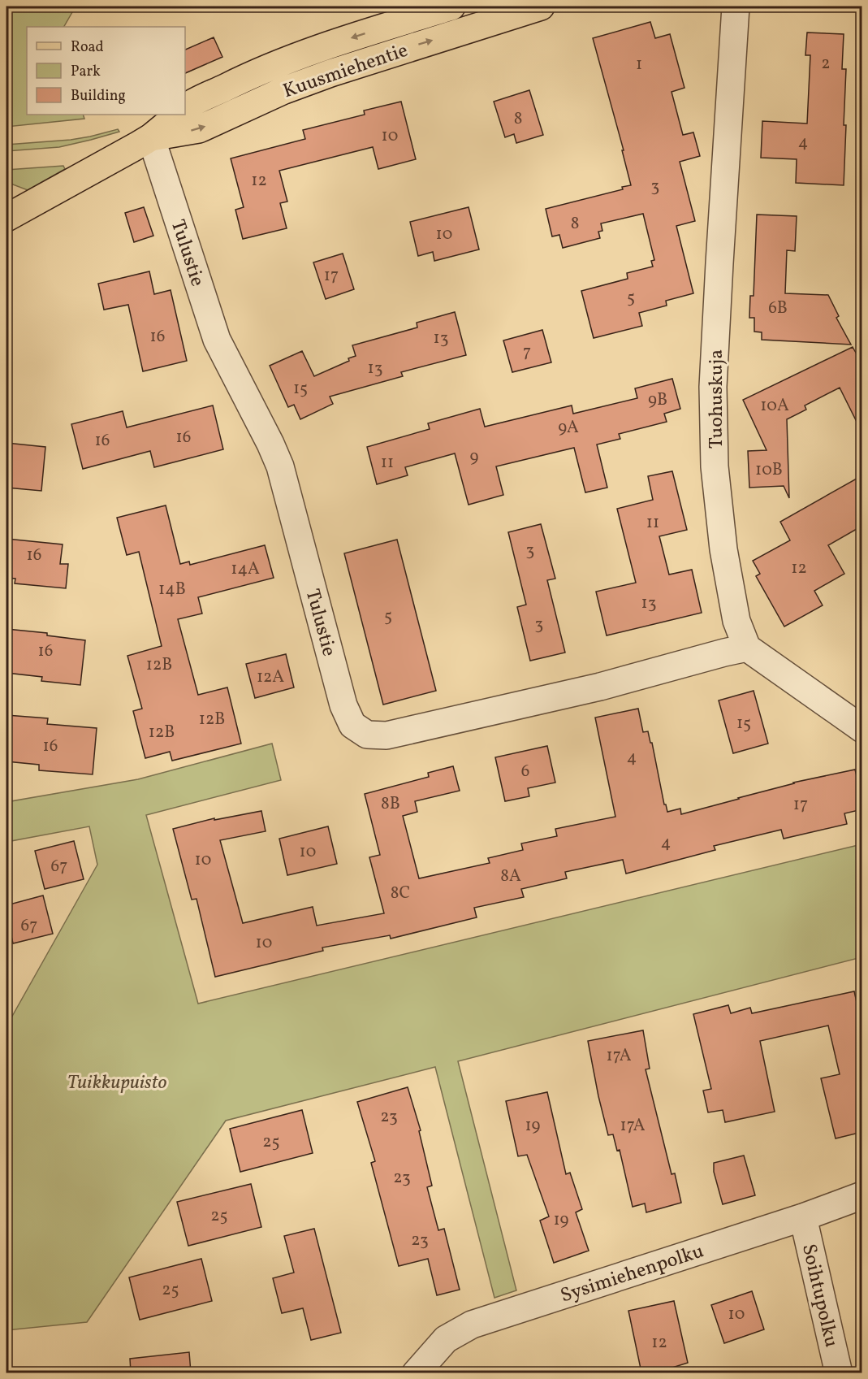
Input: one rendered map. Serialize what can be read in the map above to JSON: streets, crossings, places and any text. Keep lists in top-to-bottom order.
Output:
{
  "streets": {
    "main road": ["Kuusmiehentie"],
    "street": [
      "Tulustie",
      "Tuohuskuja",
      "Sysimiehenpolku",
      "Soihtupolku"
    ]
  },
  "crossings": [
    ["Kuusmiehentie", "Tulustie"],
    ["Tulustie", "Tuohuskuja"],
    ["Sysimiehenpolku", "Soihtupolku"]
  ],
  "parks": ["Tuikkupuisto"],
  "house_numbers": [
    "2",
    "1",
    "8",
    "10",
    "4",
    "12",
    "3",
    "8",
    "10",
    "17",
    "5",
    "6B",
    "16",
    "13",
    "7",
    "13",
    "15",
    "9B",
    "10A",
    "9A",
    "16",
    "16",
    "9",
    "11",
    "10B",
    "11",
    "3",
    "16",
    "12",
    "14A",
    "14B",
    "13",
    "5",
    "3",
    "16",
    "12B",
    "12A",
    "12B",
    "15",
    "12B",
    "16",
    "4",
    "6",
    "8B",
    "17",
    "4",
    "10",
    "10",
    "67",
    "8A",
    "8C",
    "67",
    "10",
    "17A",
    "23",
    "19",
    "17A",
    "25",
    "23",
    "25",
    "19",
    "23",
    "25",
    "10",
    "12"
  ],
  "legend": ["Road", "Park", "Building"]
}
